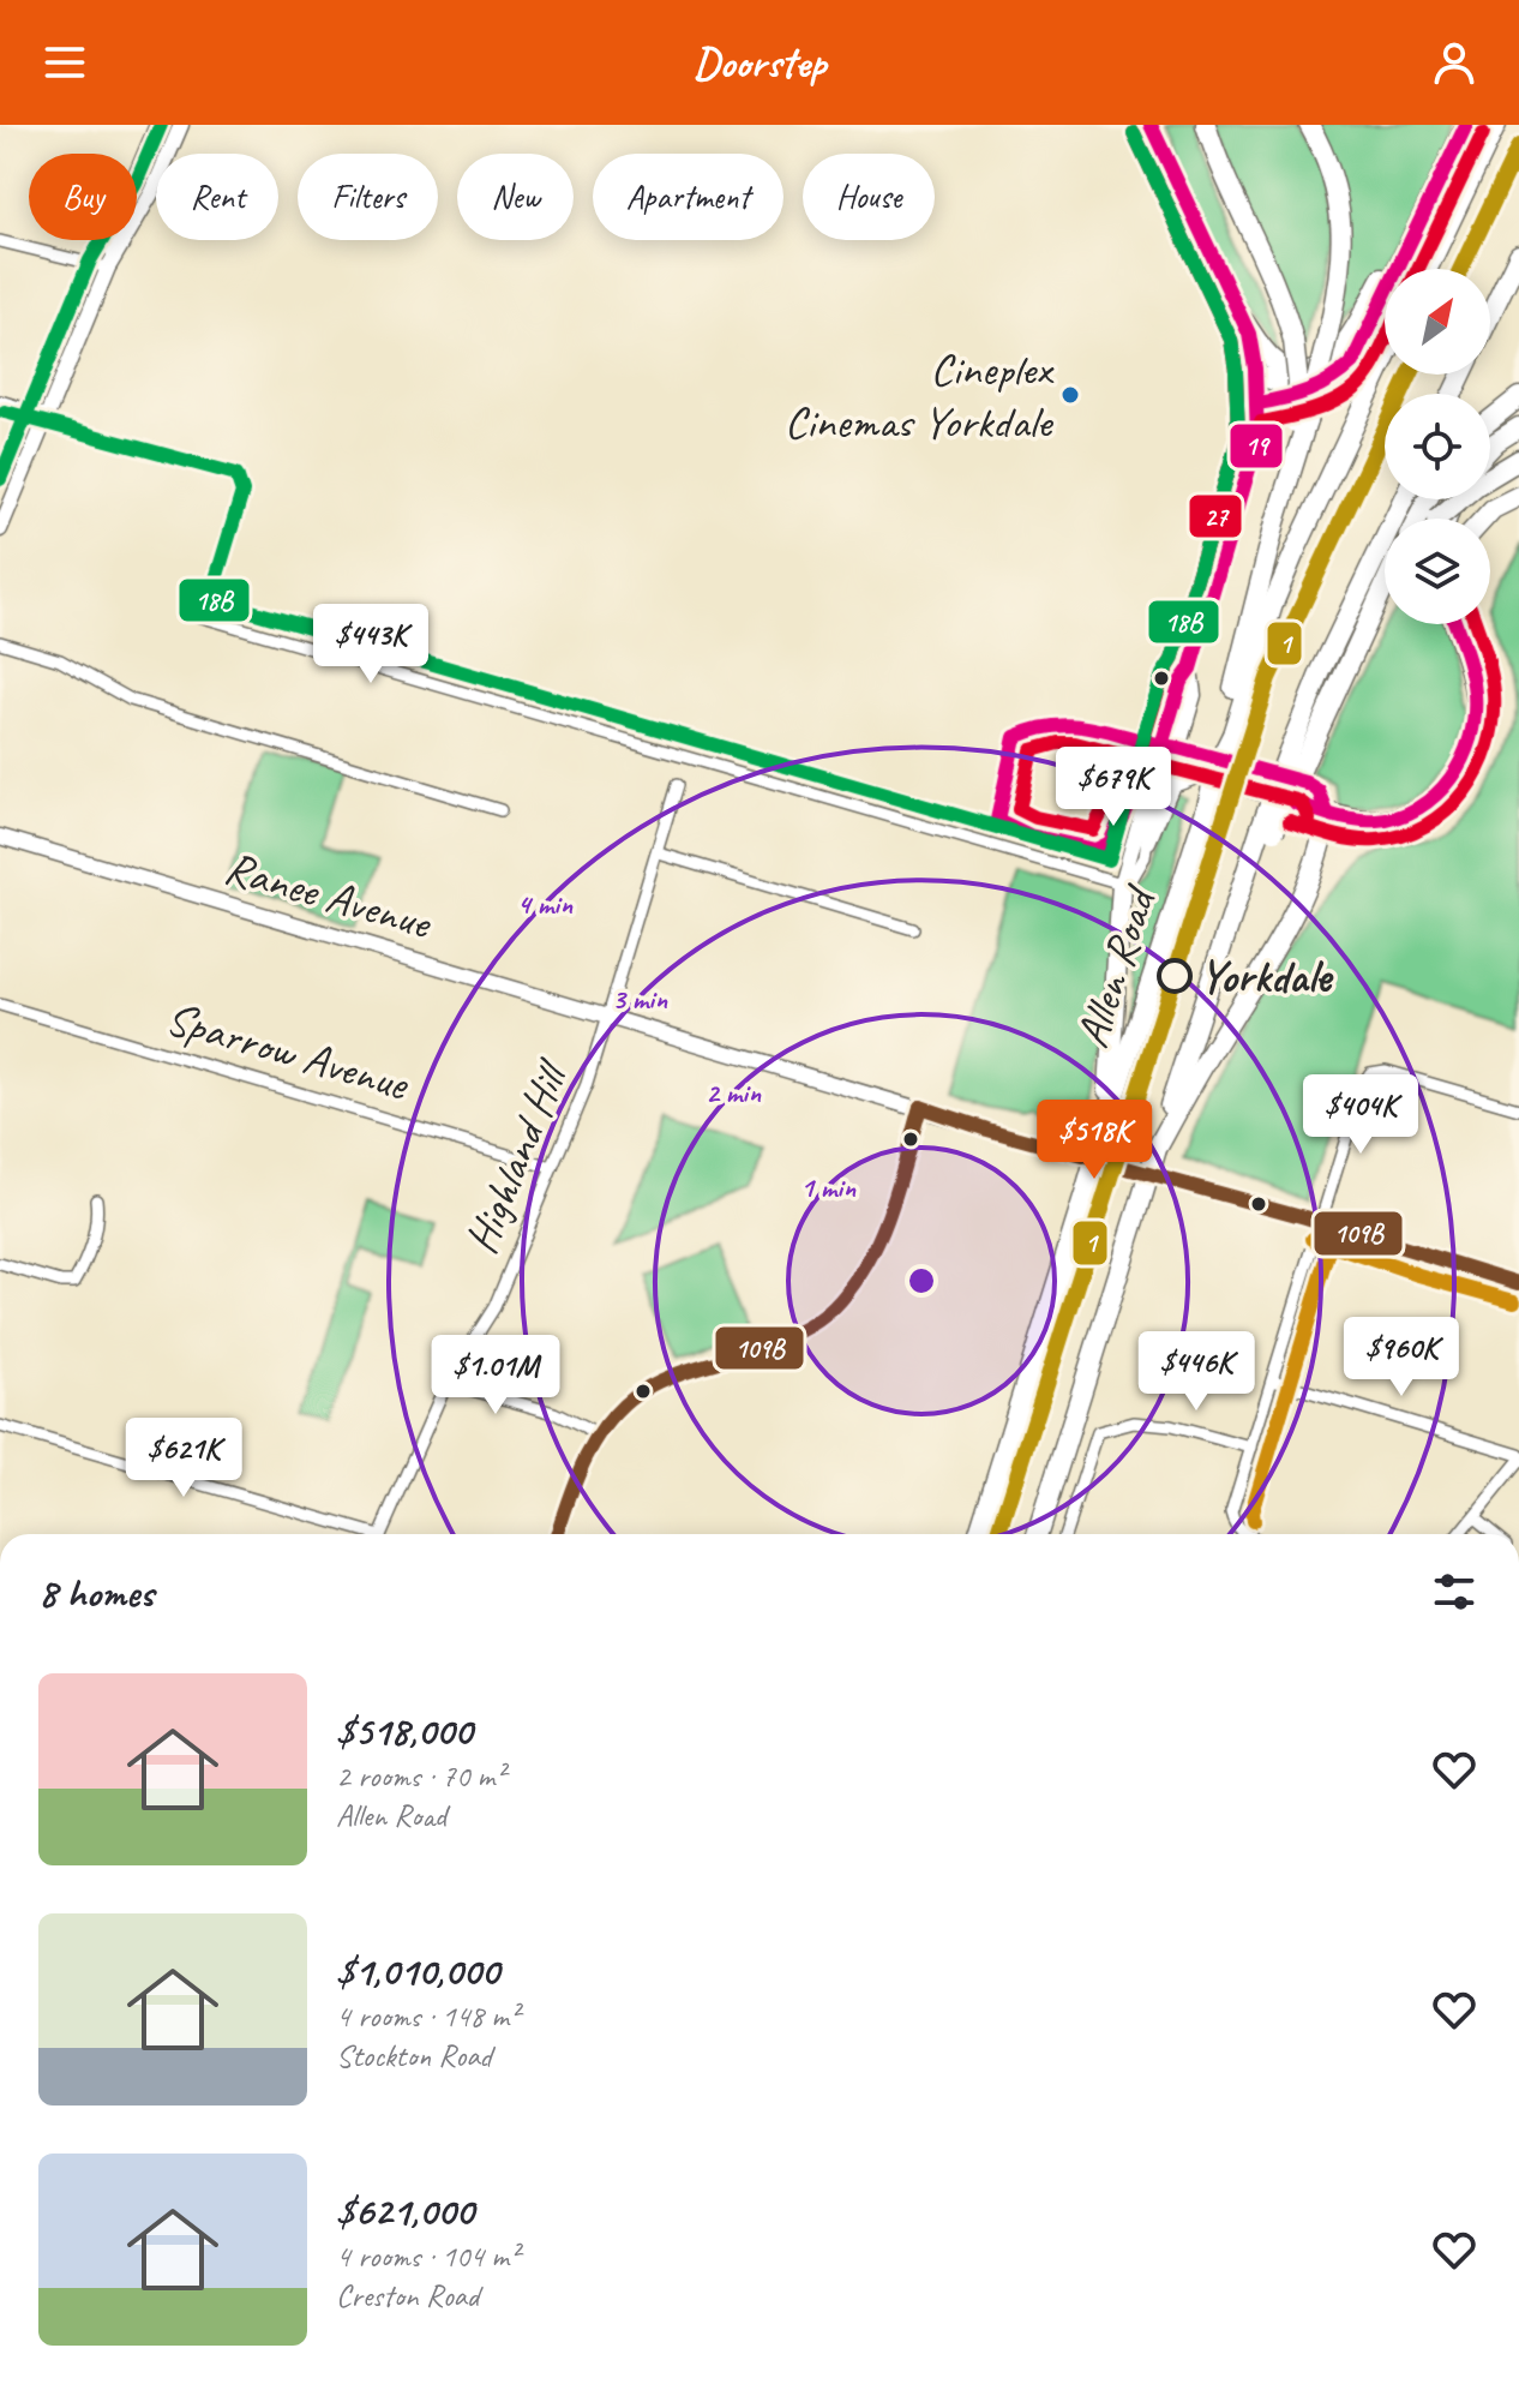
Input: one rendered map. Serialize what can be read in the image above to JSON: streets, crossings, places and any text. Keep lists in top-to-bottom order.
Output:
{
  "streets": {
    "highway": ["Allen Road"],
    "street": ["Ranee Avenue", "Sparrow Avenue", "Highland Hill"]
  },
  "crossings": [
    ["Ranee Avenue", "Highland Hill"],
    ["Sparrow Avenue", "Highland Hill"]
  ],
  "places": ["Cineplex Cinemas Yorkdale", "Yorkdale"],
  "lines": [
    "transit line 19",
    "transit line 18B",
    "transit line 27",
    "metro line 1",
    "transit line 109B"
  ],
  "north": "top right",
  "page": {
    "header": "Doorstep",
    "chip": [
      "Buy",
      "Rent",
      "Filters",
      "New",
      "Apartment",
      "House"
    ],
    "price": [
      "$443K",
      "$679K",
      "$404K",
      "$518K",
      "$960K",
      "$446K",
      "$1.01M",
      "$621K"
    ],
    "heading": "8 homes",
    "list": [
      {
        "name": "$518,000",
        "note": "2 rooms · 70 m² · Allen Road"
      },
      {
        "name": "$1,010,000",
        "note": "4 rooms · 148 m² · Stockton Road"
      },
      {
        "name": "$621,000",
        "note": "4 rooms · 104 m² · Creston Road"
      }
    ]
  },
  "rings": [
    "4 min",
    "3 min",
    "2 min",
    "1 min"
  ]
}
